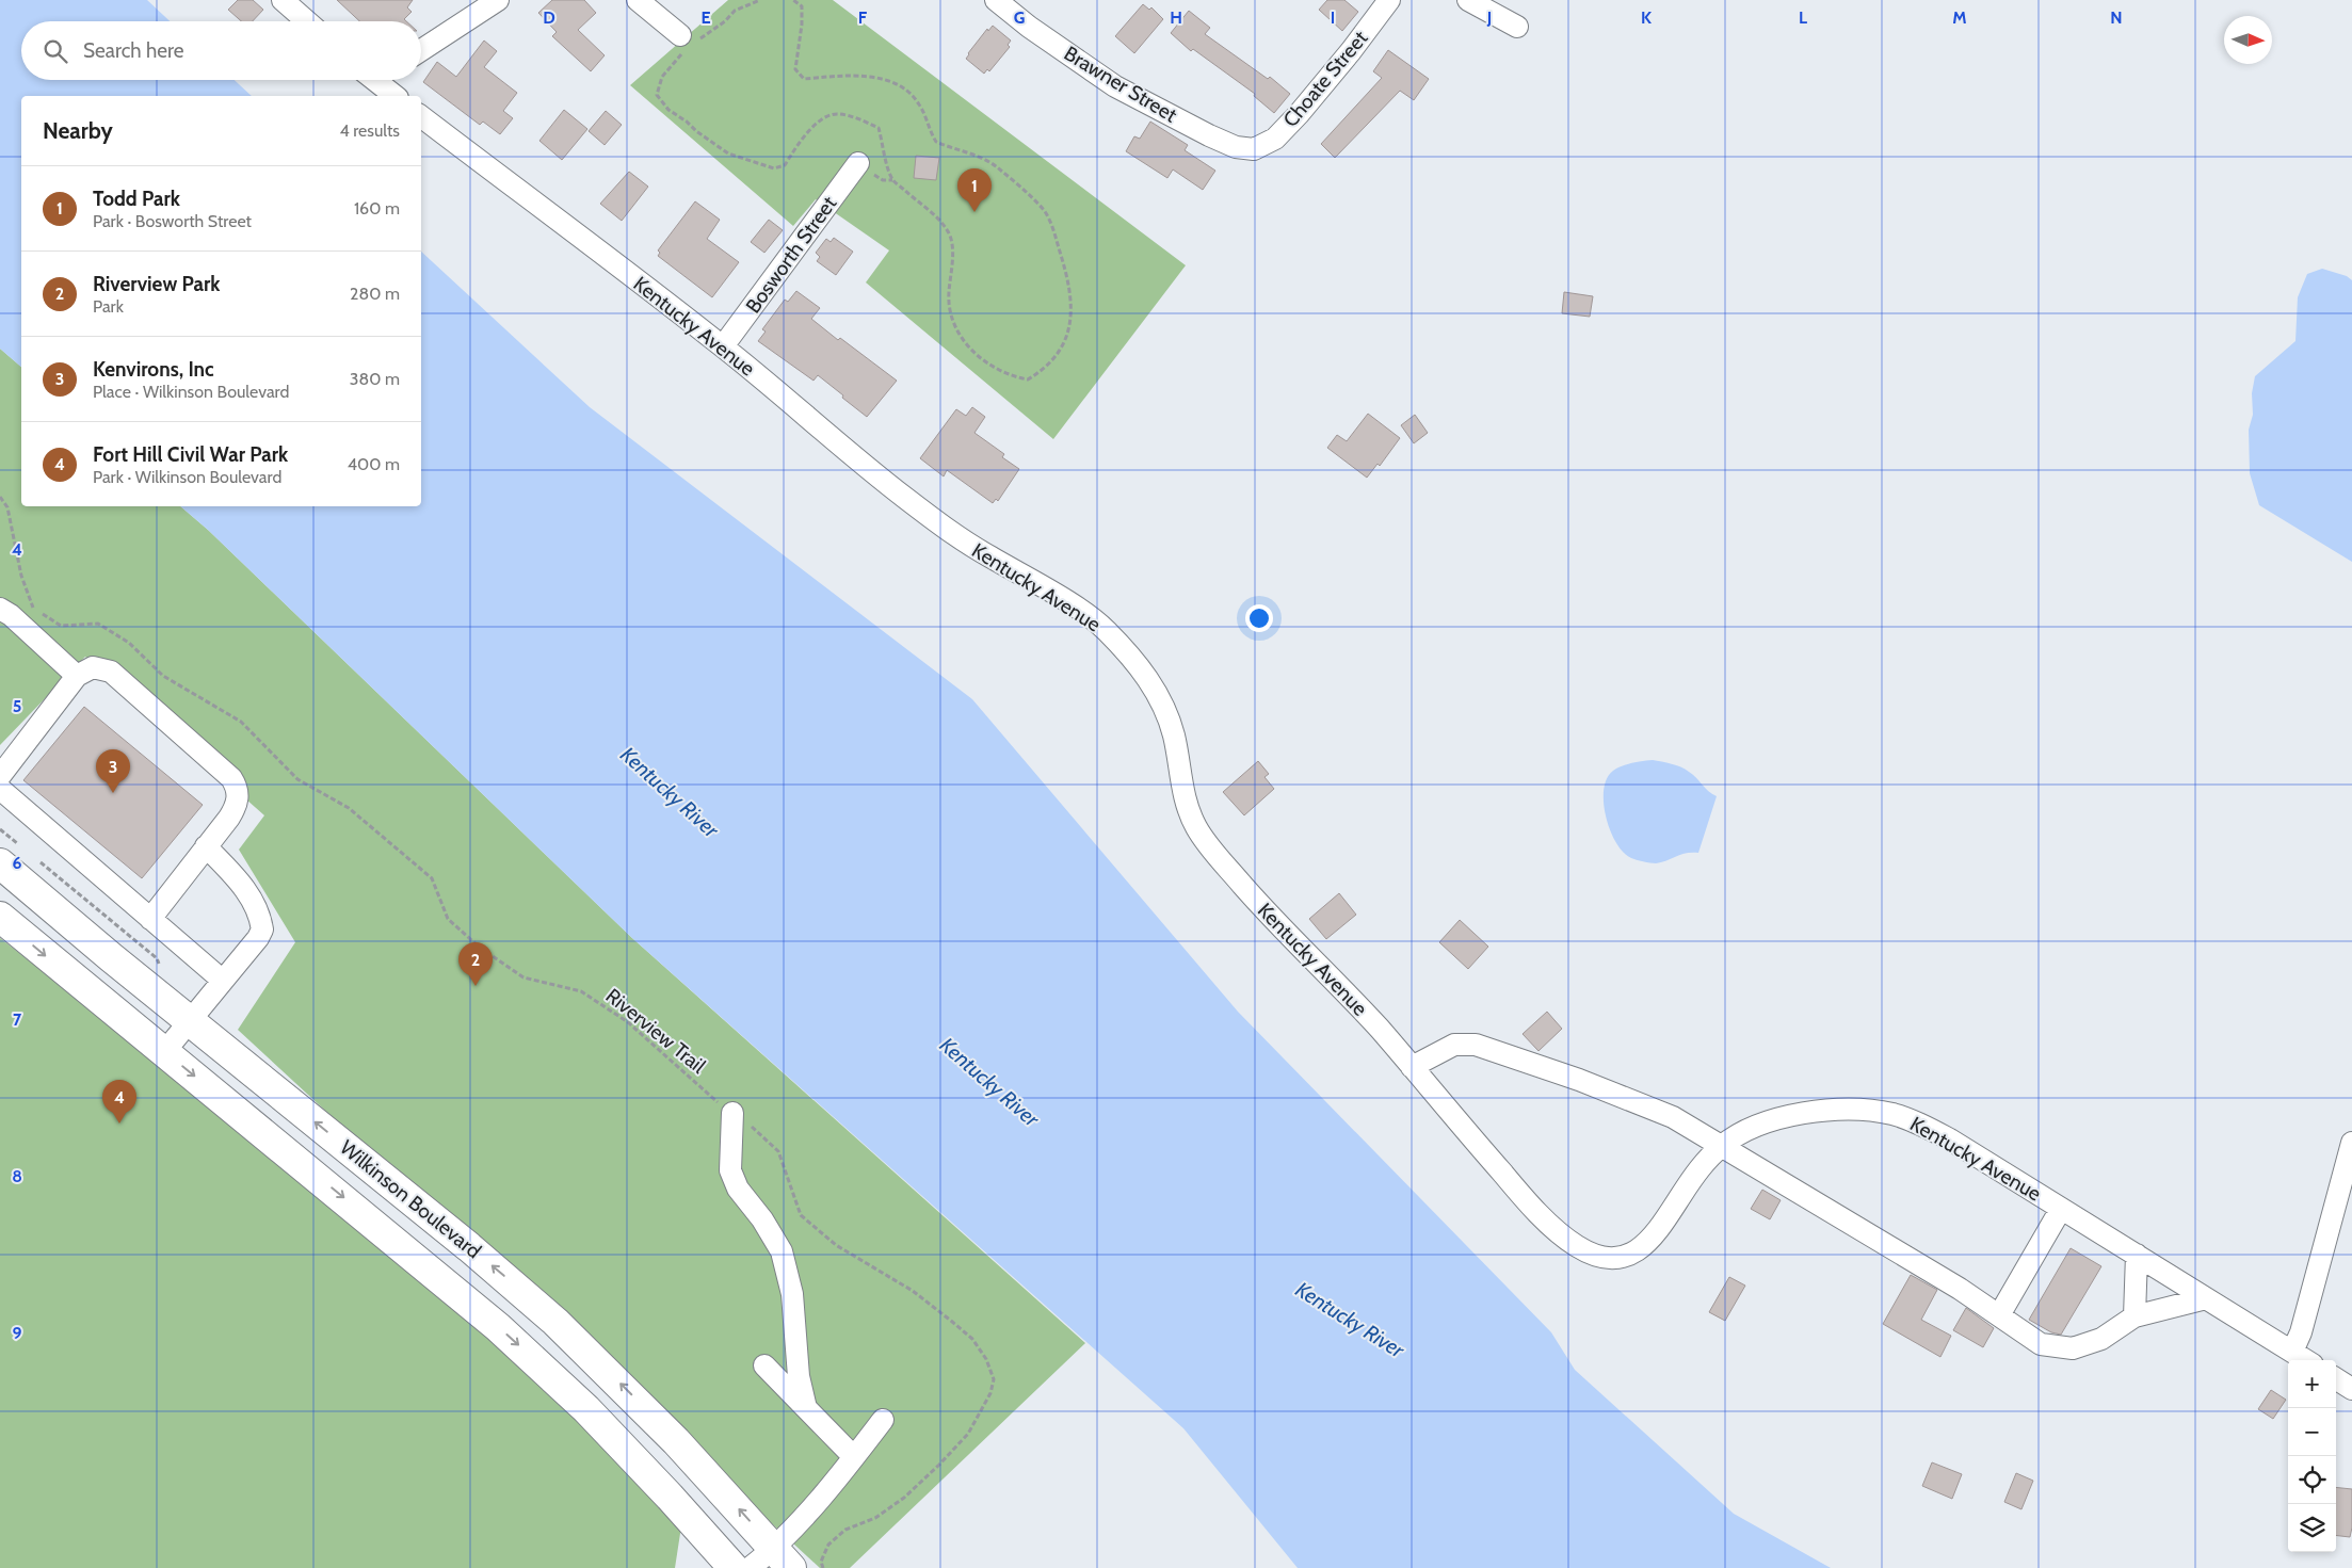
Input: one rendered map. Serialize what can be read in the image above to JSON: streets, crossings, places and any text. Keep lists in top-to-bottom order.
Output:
{
  "streets": {
    "highway": ["Wilkinson Boulevard"],
    "street": [
      "Choate Street",
      "Brawner Street",
      "Bosworth Street",
      "Kentucky Avenue"
    ],
    "path": ["Riverview Trail"]
  },
  "crossings": [
    ["Choate Street", "Brawner Street"],
    ["Bosworth Street", "Kentucky Avenue"]
  ],
  "water": ["Kentucky River"],
  "north": "right",
  "page": {
    "search": "Search here",
    "heading": ["Nearby", "4 results"],
    "list": [
      {
        "mark": "1",
        "name": "Todd Park",
        "note": "Park · Bosworth Street",
        "value": "160 m"
      },
      {
        "mark": "2",
        "name": "Riverview Park",
        "note": "Park",
        "value": "280 m"
      },
      {
        "mark": "3",
        "name": "Kenvirons, Inc",
        "note": "Place · Wilkinson Boulevard",
        "value": "380 m"
      },
      {
        "mark": "4",
        "name": "Fort Hill Civil War Park",
        "note": "Park · Wilkinson Boulevard",
        "value": "400 m"
      }
    ],
    "pins": [
      "1",
      "3",
      "2",
      "4"
    ],
    "map_buttons": ["+", "−"]
  },
  "grid": {
    "columns": [
      "D",
      "E",
      "F",
      "G",
      "H",
      "I",
      "J",
      "K",
      "L",
      "M",
      "N"
    ],
    "rows": [
      "4",
      "5",
      "6",
      "7",
      "8",
      "9"
    ]
  }
}
